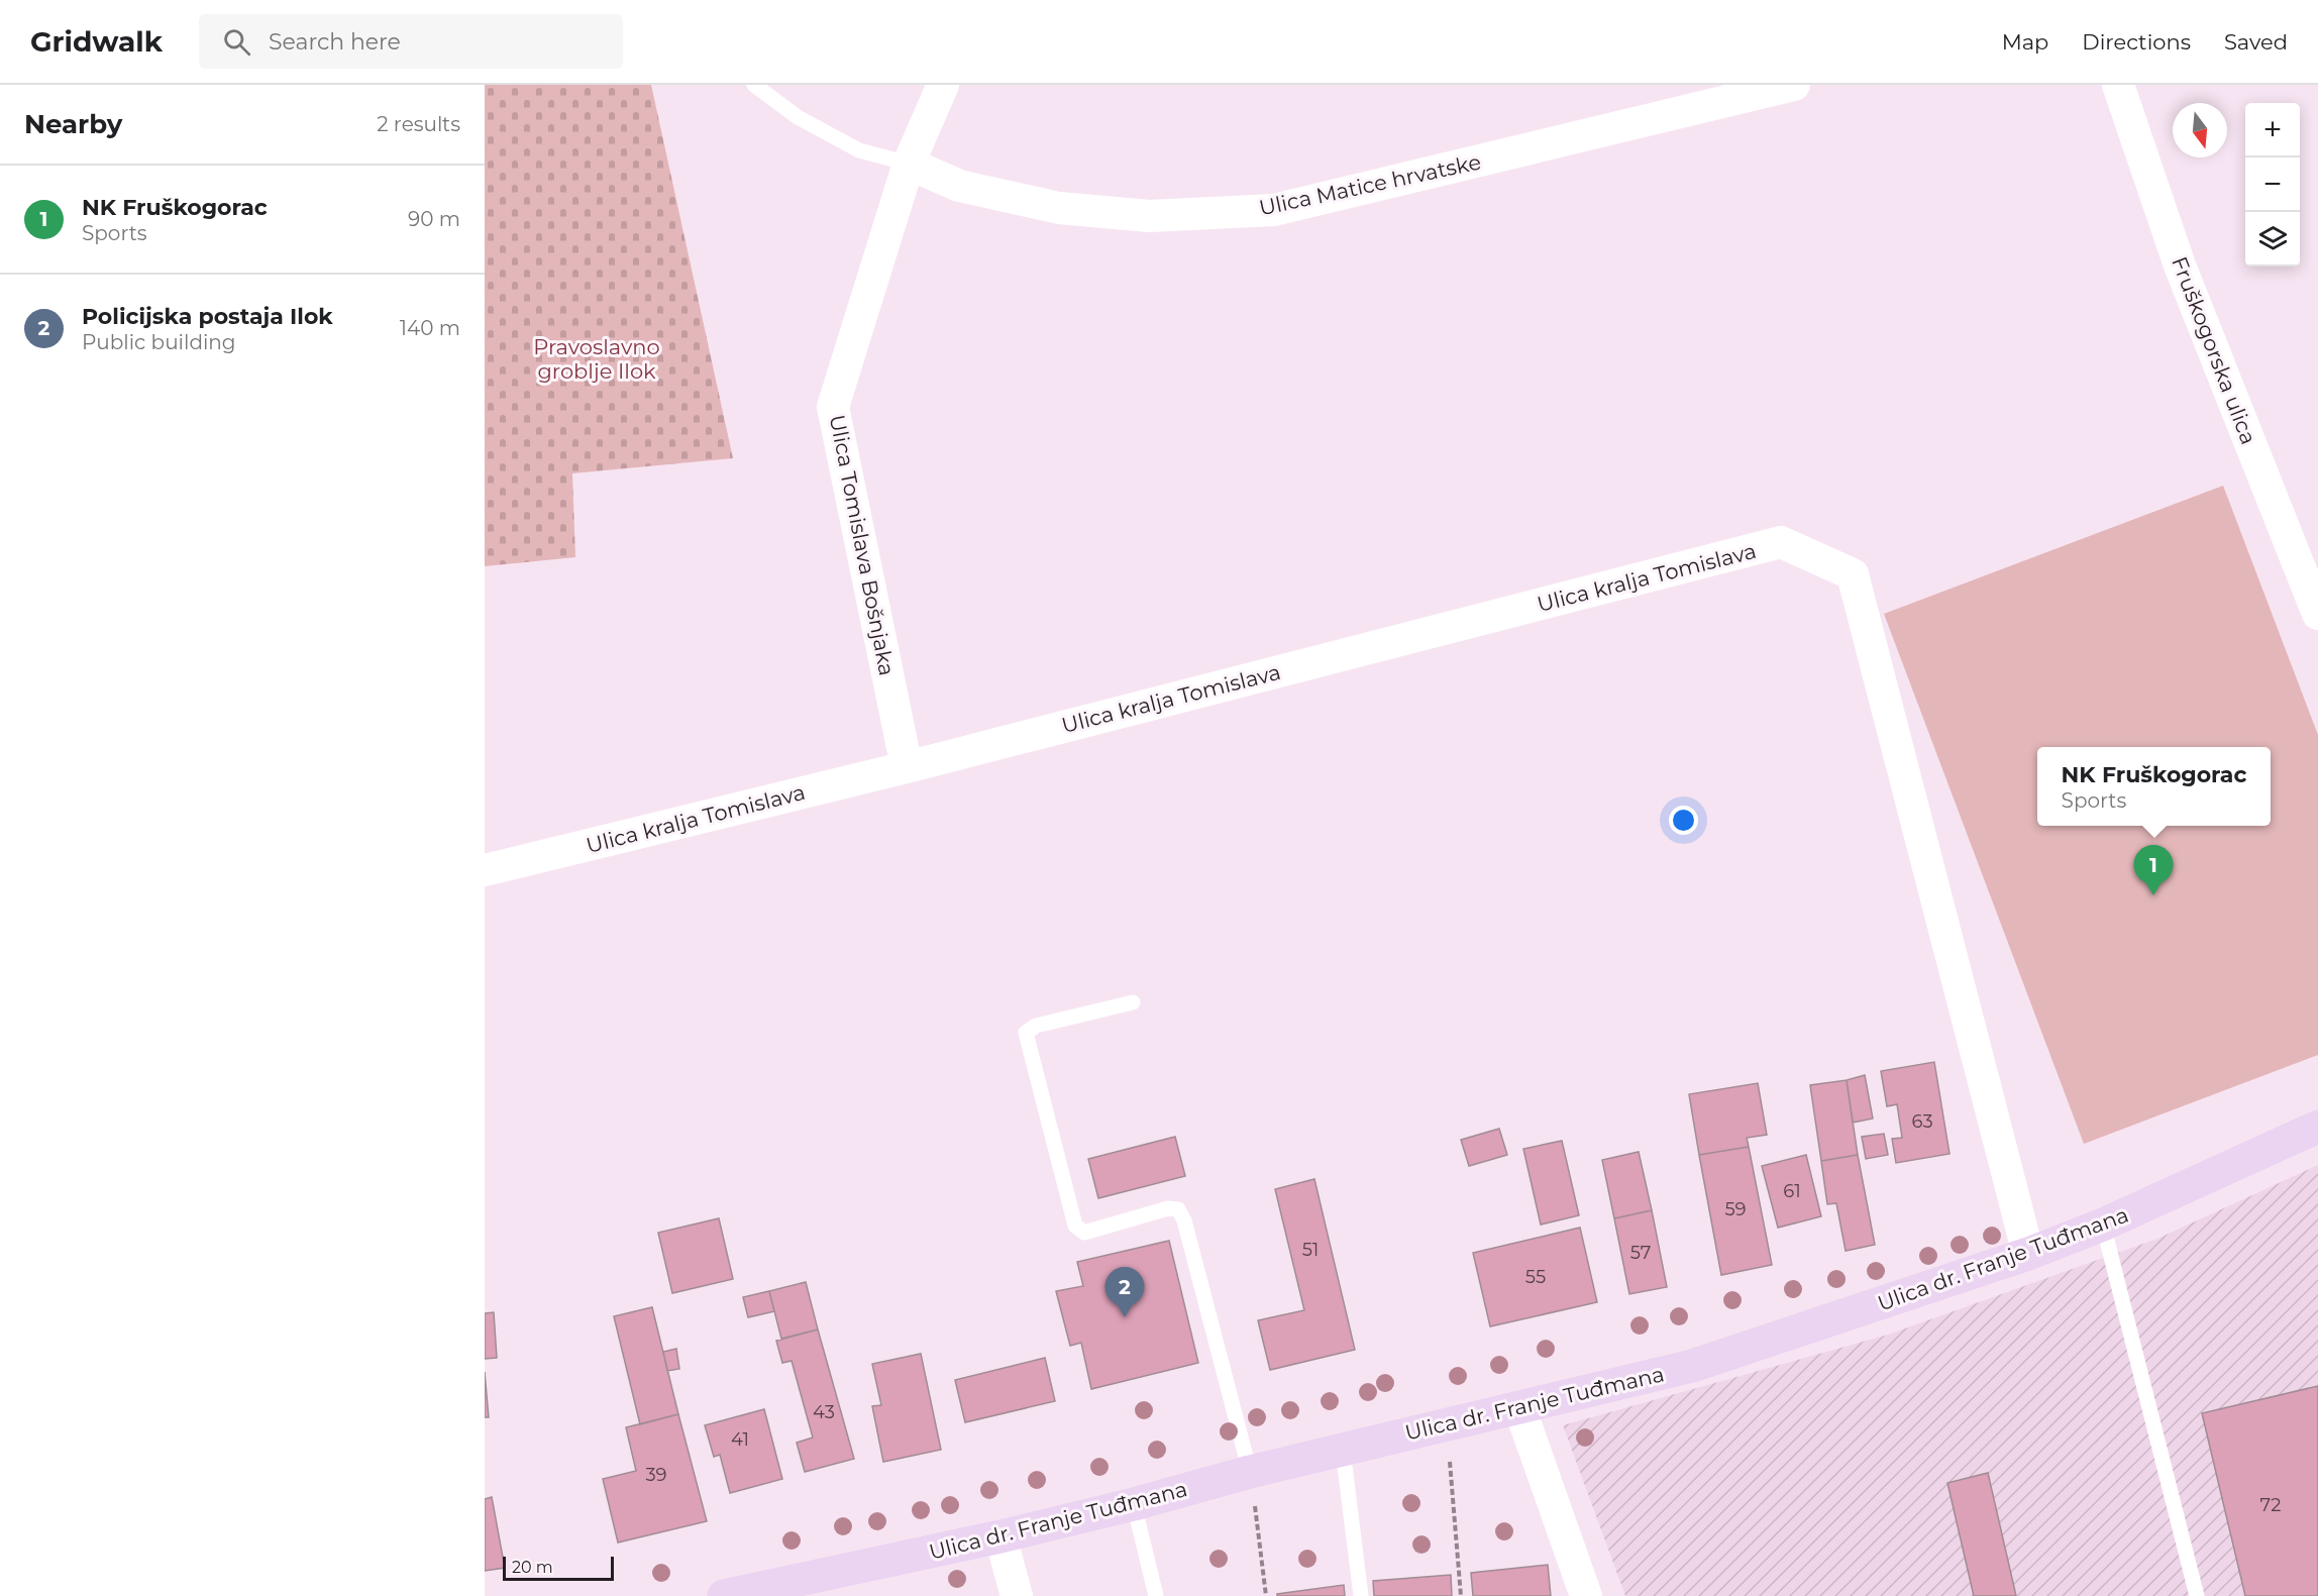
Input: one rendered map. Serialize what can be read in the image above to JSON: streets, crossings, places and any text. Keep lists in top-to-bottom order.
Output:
{
  "streets": {
    "main road": ["Ulica dr. Franje Tuđmana"],
    "street": [
      "Ulica Matice hrvatske",
      "Fruškogorska ulica",
      "Ulica Tomislava Bošnjaka",
      "Ulica kralja Tomislava"
    ]
  },
  "crossings": [
    ["Ulica Matice hrvatske", "Ulica Tomislava Bošnjaka"],
    ["Ulica Tomislava Bošnjaka", "Ulica kralja Tomislava"],
    ["Ulica kralja Tomislava", "Ulica dr. Franje Tuđmana"]
  ],
  "parks": ["Pravoslavno groblje Ilok"],
  "house_numbers": [
    "63",
    "61",
    "59",
    "51",
    "57",
    "55",
    "43",
    "41",
    "39",
    "72"
  ],
  "scale_bar": "20 m",
  "north": "bottom",
  "page": {
    "header": "Gridwalk",
    "search": "Search here",
    "nav": ["Map", "Directions", "Saved"],
    "heading": ["Nearby", "2 results"],
    "map_buttons": ["+", "−"],
    "list": [
      {
        "mark": "1",
        "name": "NK Fruškogorac",
        "note": "Sports",
        "value": "90 m"
      },
      {
        "mark": "2",
        "name": "Policijska postaja Ilok",
        "note": "Public building",
        "value": "140 m"
      }
    ],
    "popup": ["NK Fruškogorac", "Sports"],
    "pins": ["1", "2"],
    "scale": "20 m"
  }
}
